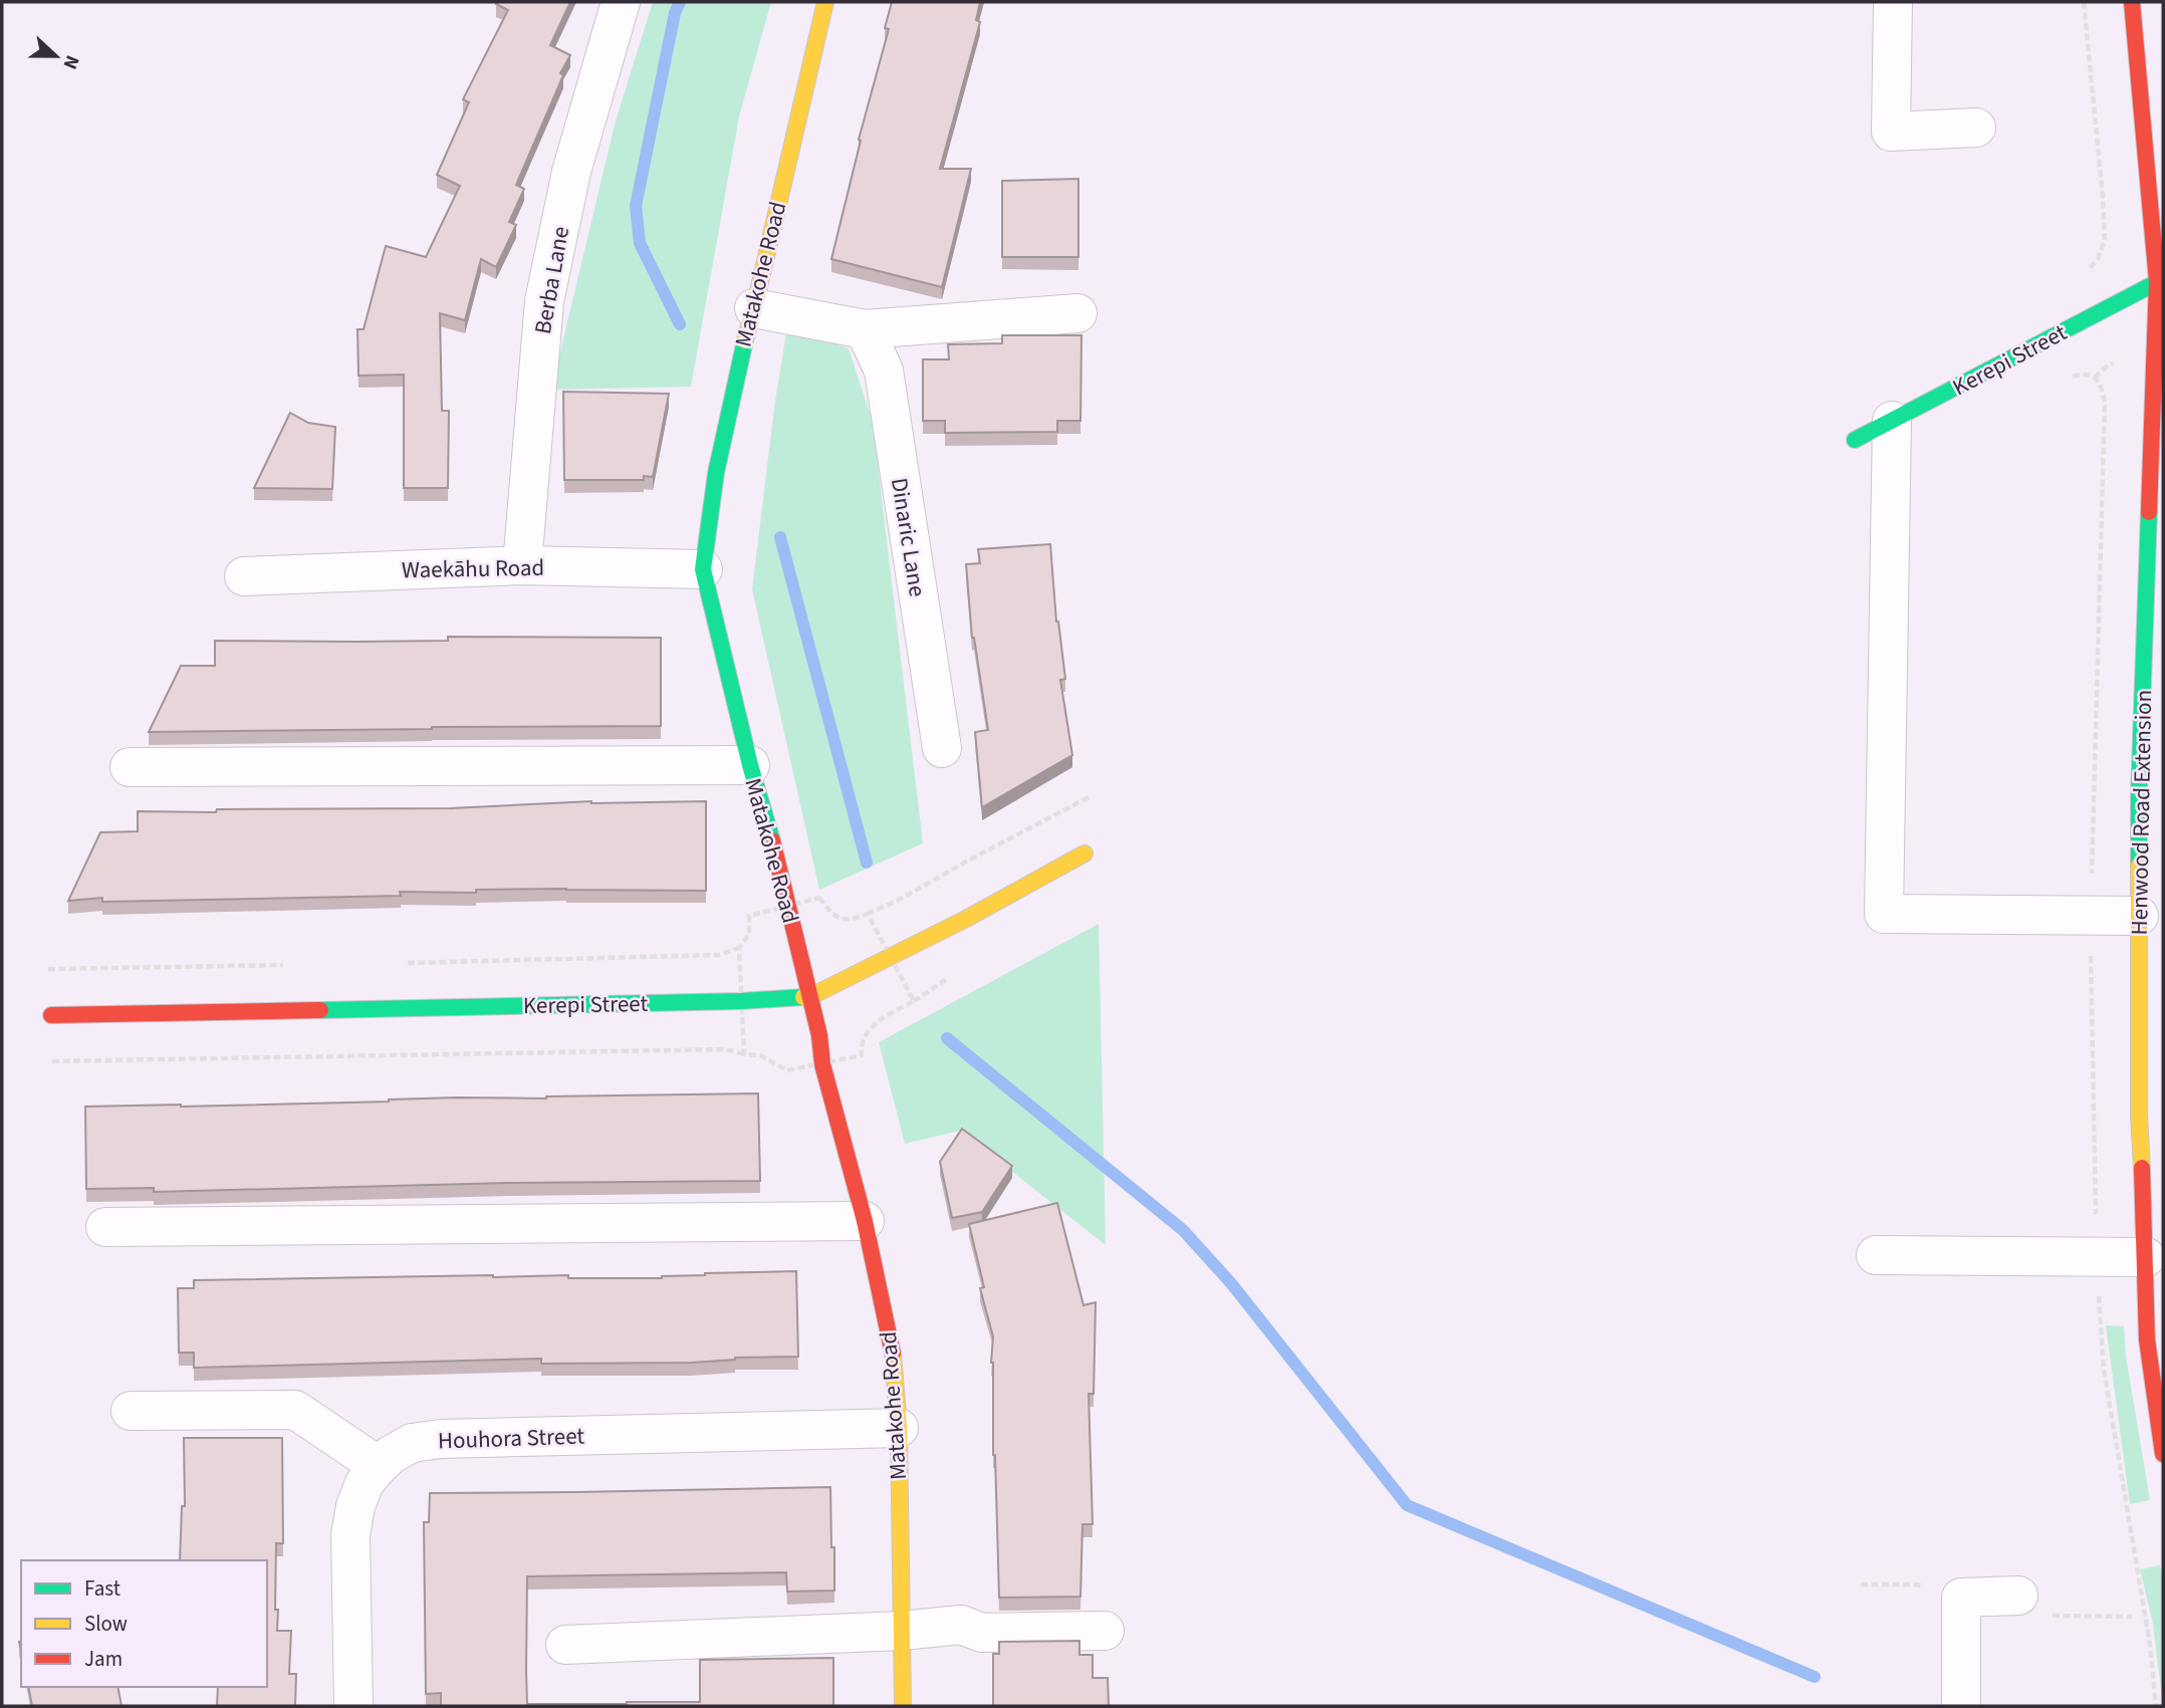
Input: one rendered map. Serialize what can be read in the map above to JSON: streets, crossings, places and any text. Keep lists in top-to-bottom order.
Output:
{
  "streets": {
    "street": [
      "Matakohe Road",
      "Berba Lane",
      "Kerepi Street",
      "Dinaric Lane",
      "Waekāhu Road",
      "Henwood Road Extension",
      "Houhora Street"
    ]
  },
  "crossings": [
    ["Matakohe Road", "Kerepi Street"],
    ["Matakohe Road", "Waekāhu Road"],
    ["Matakohe Road", "Houhora Street"],
    ["Berba Lane", "Waekāhu Road"],
    ["Kerepi Street", "Henwood Road Extension"]
  ],
  "legend": ["Fast", "Slow", "Jam"],
  "north": "right"
}
